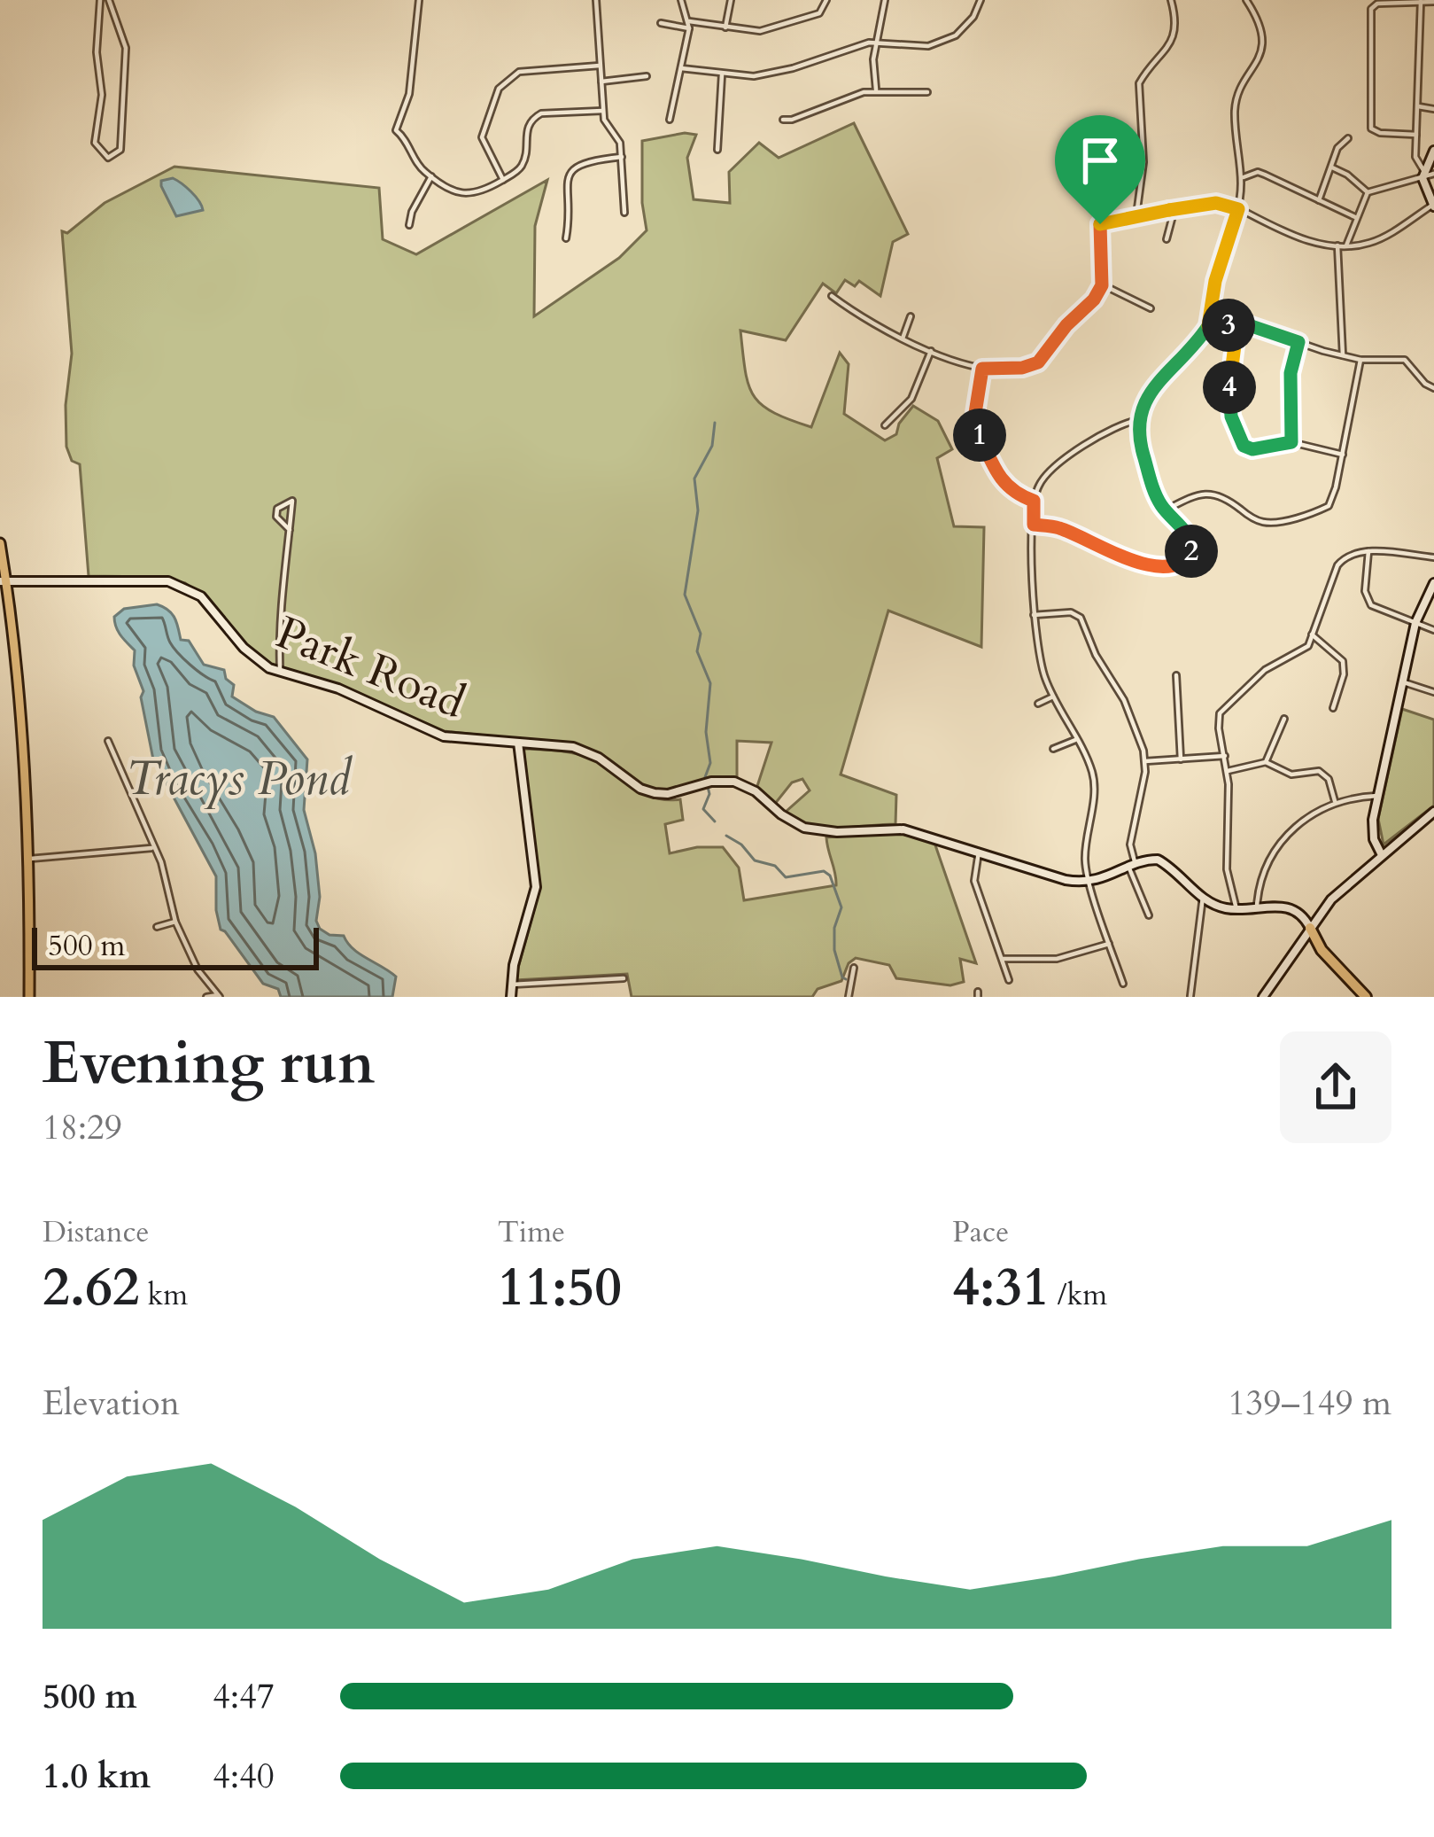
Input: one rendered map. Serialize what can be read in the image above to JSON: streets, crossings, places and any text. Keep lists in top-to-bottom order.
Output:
{
  "streets": {
    "main road": ["Park Road"]
  },
  "water": ["Tracys Pond"],
  "scale_bar": "500 m",
  "page": {
    "pins": [
      "3",
      "4",
      "1",
      "2"
    ],
    "scale": "500 m",
    "heading": ["Evening run", "18:29"],
    "stats": [
      ["Distance", "2.62 km"],
      ["Time", "11:50"],
      ["Pace", "4:31 /km"]
    ],
    "chart": ["Elevation", "139–149 m"],
    "list": [
      {
        "name": "500 m",
        "note": "4:47"
      },
      {
        "name": "1.0 km",
        "note": "4:40"
      }
    ]
  }
}
